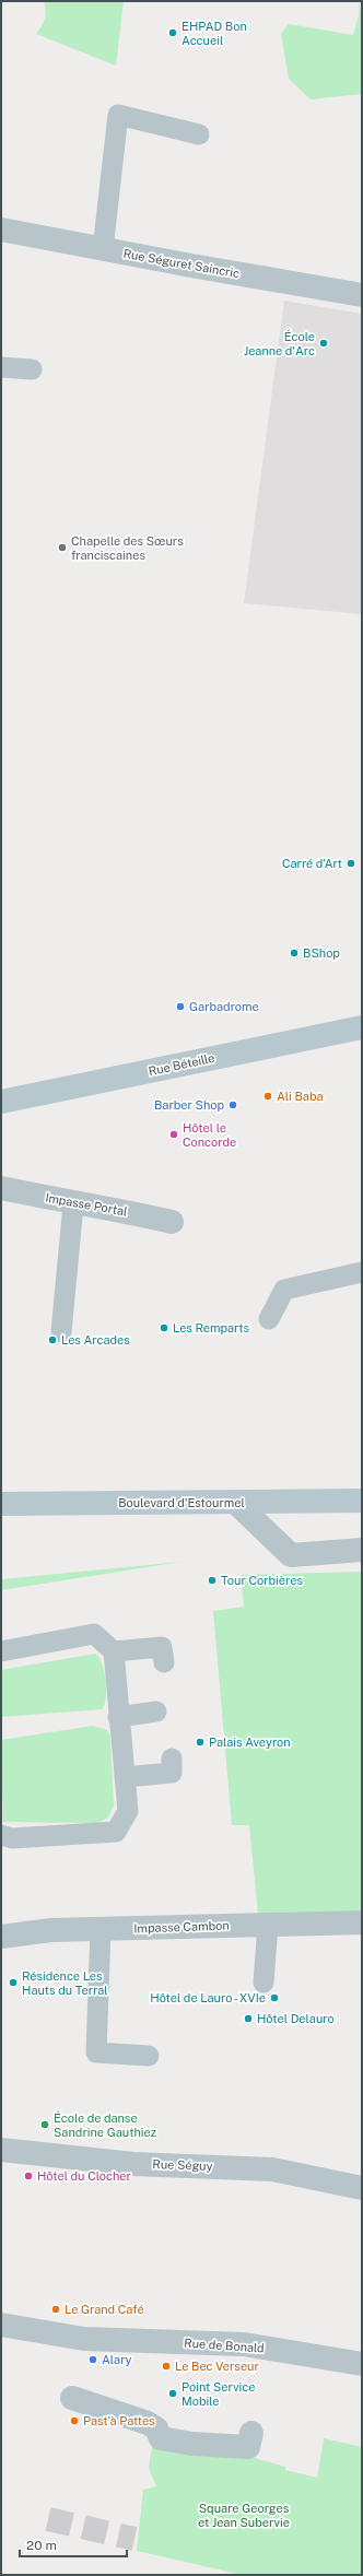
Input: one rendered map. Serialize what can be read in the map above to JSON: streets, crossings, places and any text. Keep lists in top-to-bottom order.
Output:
{
  "streets": {
    "main road": ["Rue Béteille", "Boulevard d'Estourmel"],
    "street": [
      "Rue Séguret Saincric",
      "Impasse Portal",
      "Impasse Cambon",
      "Rue Séguy",
      "Rue de Bonald"
    ]
  },
  "parks": ["Square Georges et Jean Subervie"],
  "places": [
    "EHPAD Bon Accueil",
    "École Jeanne d'Arc",
    "Chapelle des Sœurs franciscaines",
    "Carré d’Art",
    "BShop",
    "Garbadrome",
    "Ali Baba",
    "Barber Shop",
    "Hôtel le Concorde",
    "Les Remparts",
    "Les Arcades",
    "Tour Corbières",
    "Palais Aveyron",
    "Résidence Les Hauts du Terral",
    "Hôtel de Lauro - XVIe",
    "Hôtel Delauro",
    "École de danse Sandrine Gauthiez",
    "Hôtel du Clocher",
    "Le Grand Café",
    "Alary",
    "Le Bec Verseur",
    "Point Service Mobile",
    "Past'à Pattes"
  ],
  "scale_bar": "20 m"
}
